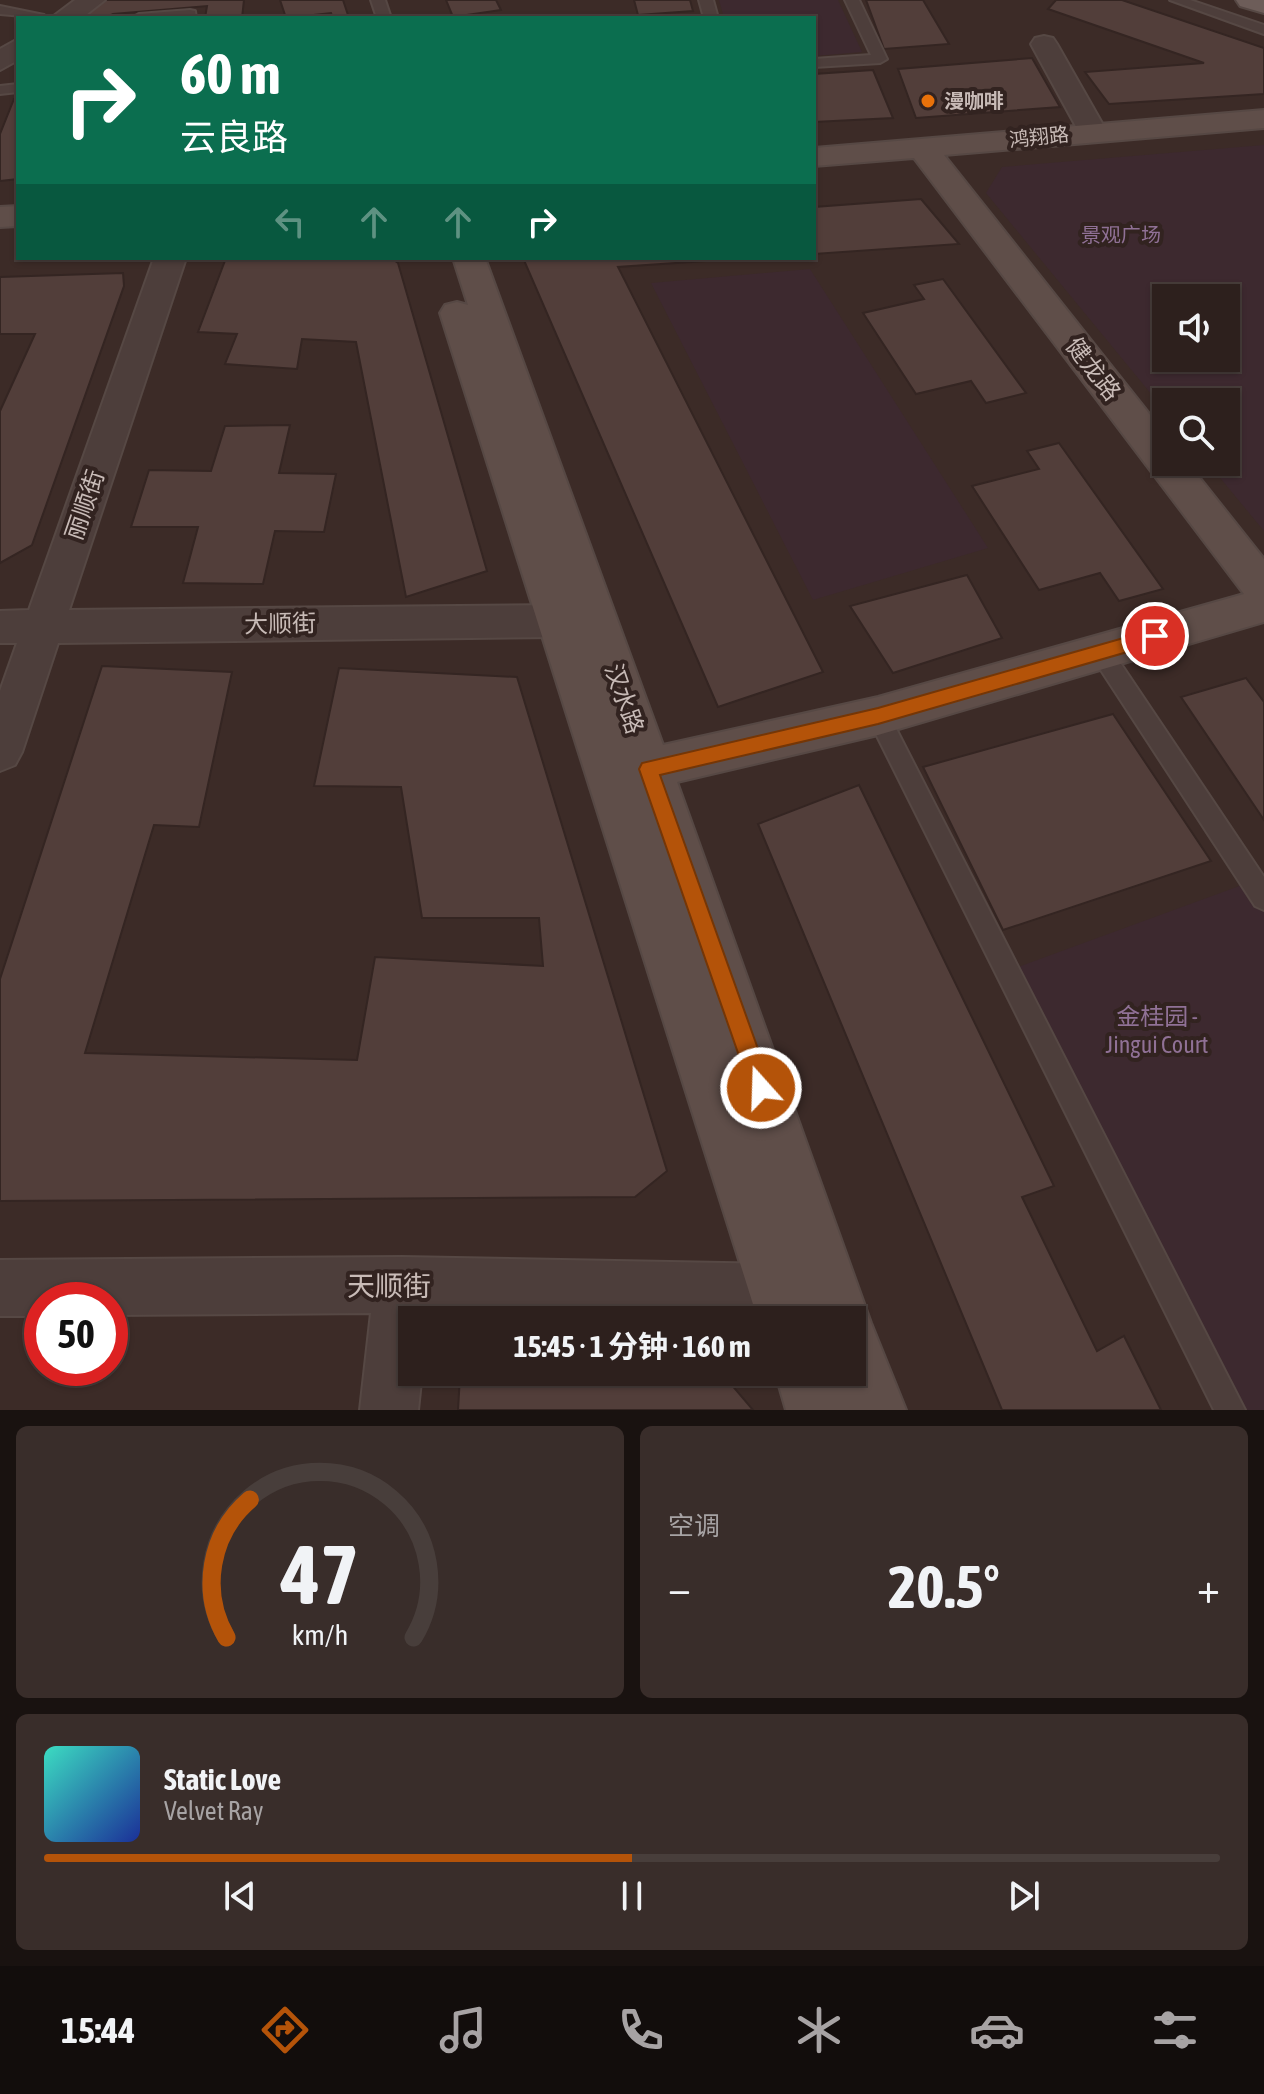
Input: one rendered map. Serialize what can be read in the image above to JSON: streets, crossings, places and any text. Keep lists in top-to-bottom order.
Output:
{
  "streets": {
    "main road": ["鸿翔路", "健龙路", "汉水路"],
    "street": ["丽顺街", "大顺街", "天顺街"]
  },
  "crossings": [
    ["鸿翔路", "健龙路"],
    ["丽顺街", "大顺街"],
    ["大顺街", "汉水路"],
    ["汉水路", "天顺街"]
  ],
  "parks": ["景观广场", "金桂园 - Jingui Court"],
  "places": ["漫咖啡"],
  "page": {
    "turn": ["60 m", "云良路"],
    "limit": "50",
    "trip": "15:45 · 1 分钟 · 160 m",
    "tile": "空调",
    "heat": ["−", "20.5°", "+"],
    "song": ["Static Love", "Velvet Ray"],
    "tabs": "15:44",
    "gauge": ["47", "km/h"]
  }
}
